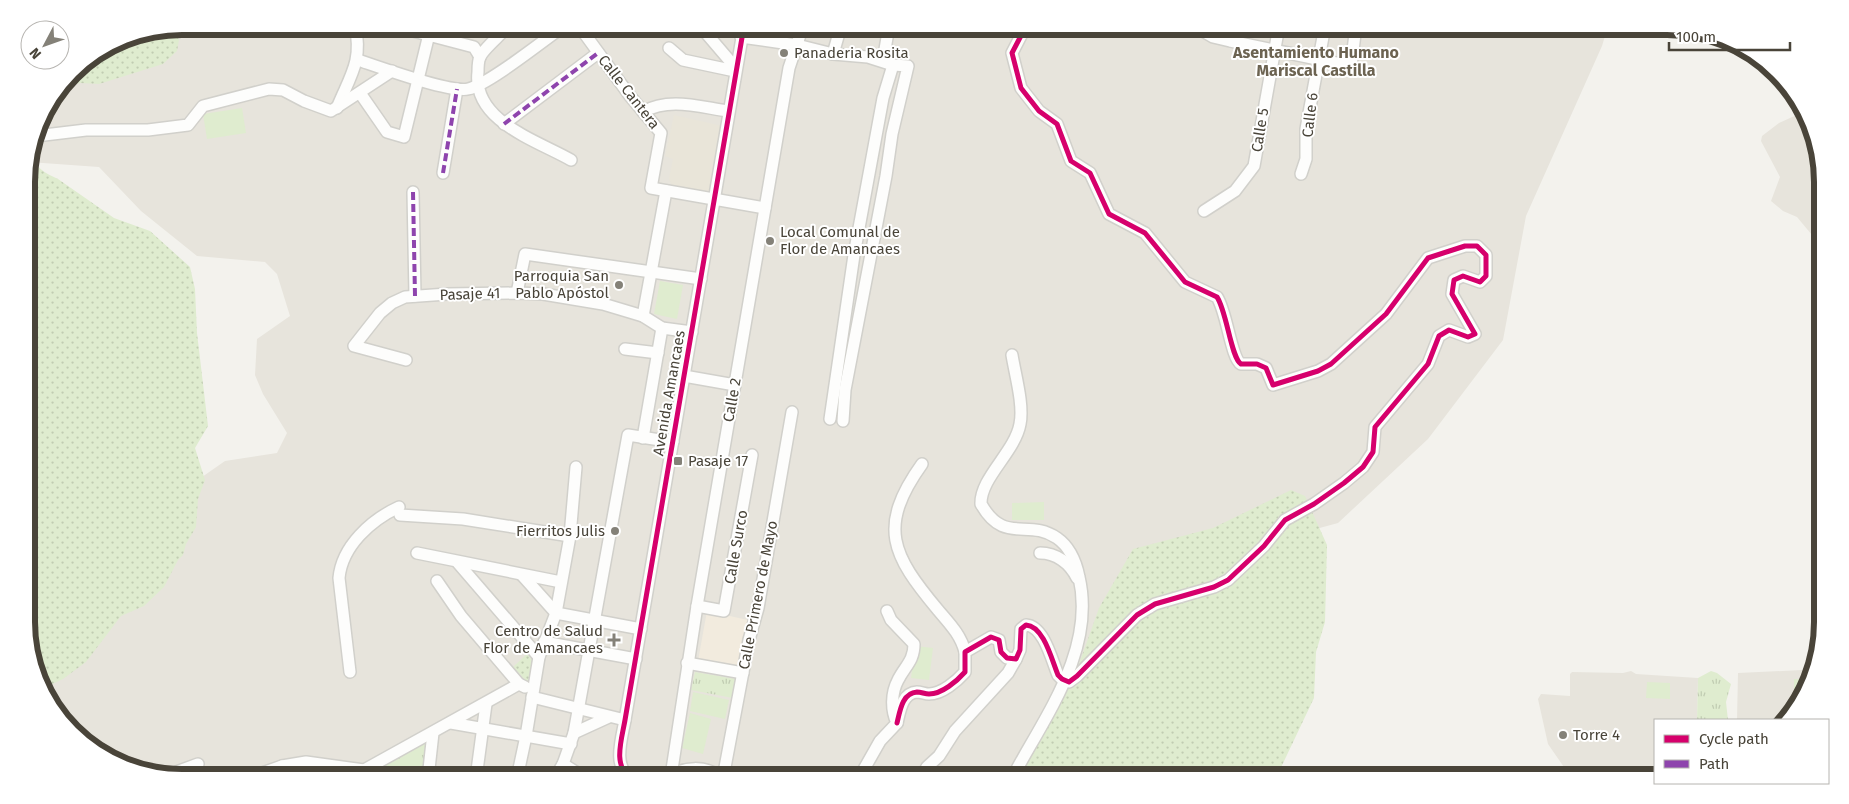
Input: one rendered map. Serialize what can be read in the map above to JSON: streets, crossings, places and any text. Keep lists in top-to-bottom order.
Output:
{
  "streets": {
    "street": [
      "Calle Cantera",
      "Calle 6",
      "Calle 5",
      "Pasaje 41",
      "Avenida Amancaes",
      "Calle 2",
      "Calle Surco",
      "Calle Primero de Mayo"
    ]
  },
  "crossings": [
    ["Pasaje 41", "Avenida Amancaes"],
    ["Calle 2", "Calle Surco"]
  ],
  "districts": ["Asentamiento Humano Mariscal Castilla"],
  "places": {
    "other": [
      "Panaderia Rosita",
      "Local Comunal de Flor de Amancaes",
      "Parroquia San Pablo Apóstol",
      "Fierritos Julis",
      "Torre 4"
    ],
    "transit": ["Pasaje 17"],
    "health": ["Centro de Salud Flor de Amancaes"]
  },
  "legend": ["Cycle path", "Path"],
  "scale_bar": "100 m",
  "north": "bottom left"
}
